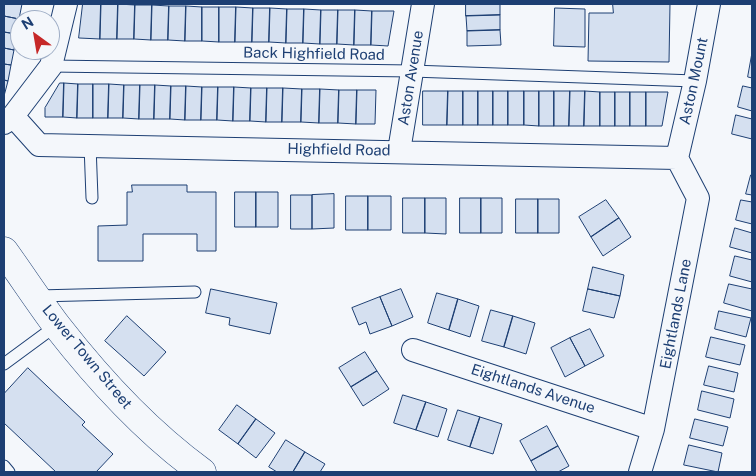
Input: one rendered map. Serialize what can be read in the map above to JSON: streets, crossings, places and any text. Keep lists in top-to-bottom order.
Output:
{
  "streets": {
    "main road": ["Lower Town Street"],
    "street": [
      "Aston Avenue",
      "Aston Mount",
      "Highfield Road",
      "Eightlands Lane",
      "Eightlands Avenue"
    ],
    "lane": ["Back Highfield Road"]
  },
  "crossings": [
    ["Back Highfield Road", "Aston Avenue"],
    ["Back Highfield Road", "Aston Mount"],
    ["Aston Avenue", "Highfield Road"],
    ["Aston Mount", "Highfield Road"],
    ["Aston Mount", "Eightlands Lane"],
    ["Highfield Road", "Eightlands Lane"],
    ["Eightlands Lane", "Eightlands Avenue"]
  ],
  "north": "top left"
}
